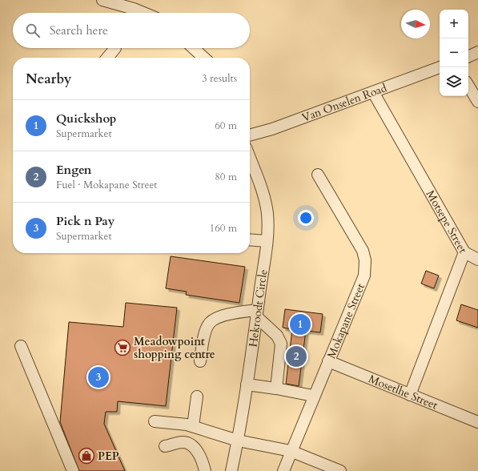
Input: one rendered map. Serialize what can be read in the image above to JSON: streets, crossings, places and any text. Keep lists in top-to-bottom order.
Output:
{
  "streets": {
    "street": [
      "Van Onselen Road",
      "Motsepe Street",
      "Hekroodt Circle",
      "Mokapane Street",
      "Mosetlhe Street"
    ]
  },
  "crossings": [
    ["Van Onselen Road", "Motsepe Street"],
    ["Motsepe Street", "Mosetlhe Street"],
    ["Mokapane Street", "Mosetlhe Street"]
  ],
  "places": {
    "supermarket": ["Meadowpoint shopping centre"],
    "shop": ["PEP"]
  },
  "north": "right",
  "page": {
    "map_buttons": ["+", "−"],
    "search": "Search here",
    "heading": ["Nearby", "3 results"],
    "list": [
      {
        "mark": "1",
        "name": "Quickshop",
        "note": "Supermarket",
        "value": "60 m"
      },
      {
        "mark": "2",
        "name": "Engen",
        "note": "Fuel · Mokapane Street",
        "value": "80 m"
      },
      {
        "mark": "3",
        "name": "Pick n Pay",
        "note": "Supermarket",
        "value": "160 m"
      }
    ],
    "pins": ["1", "2", "3"]
  }
}
